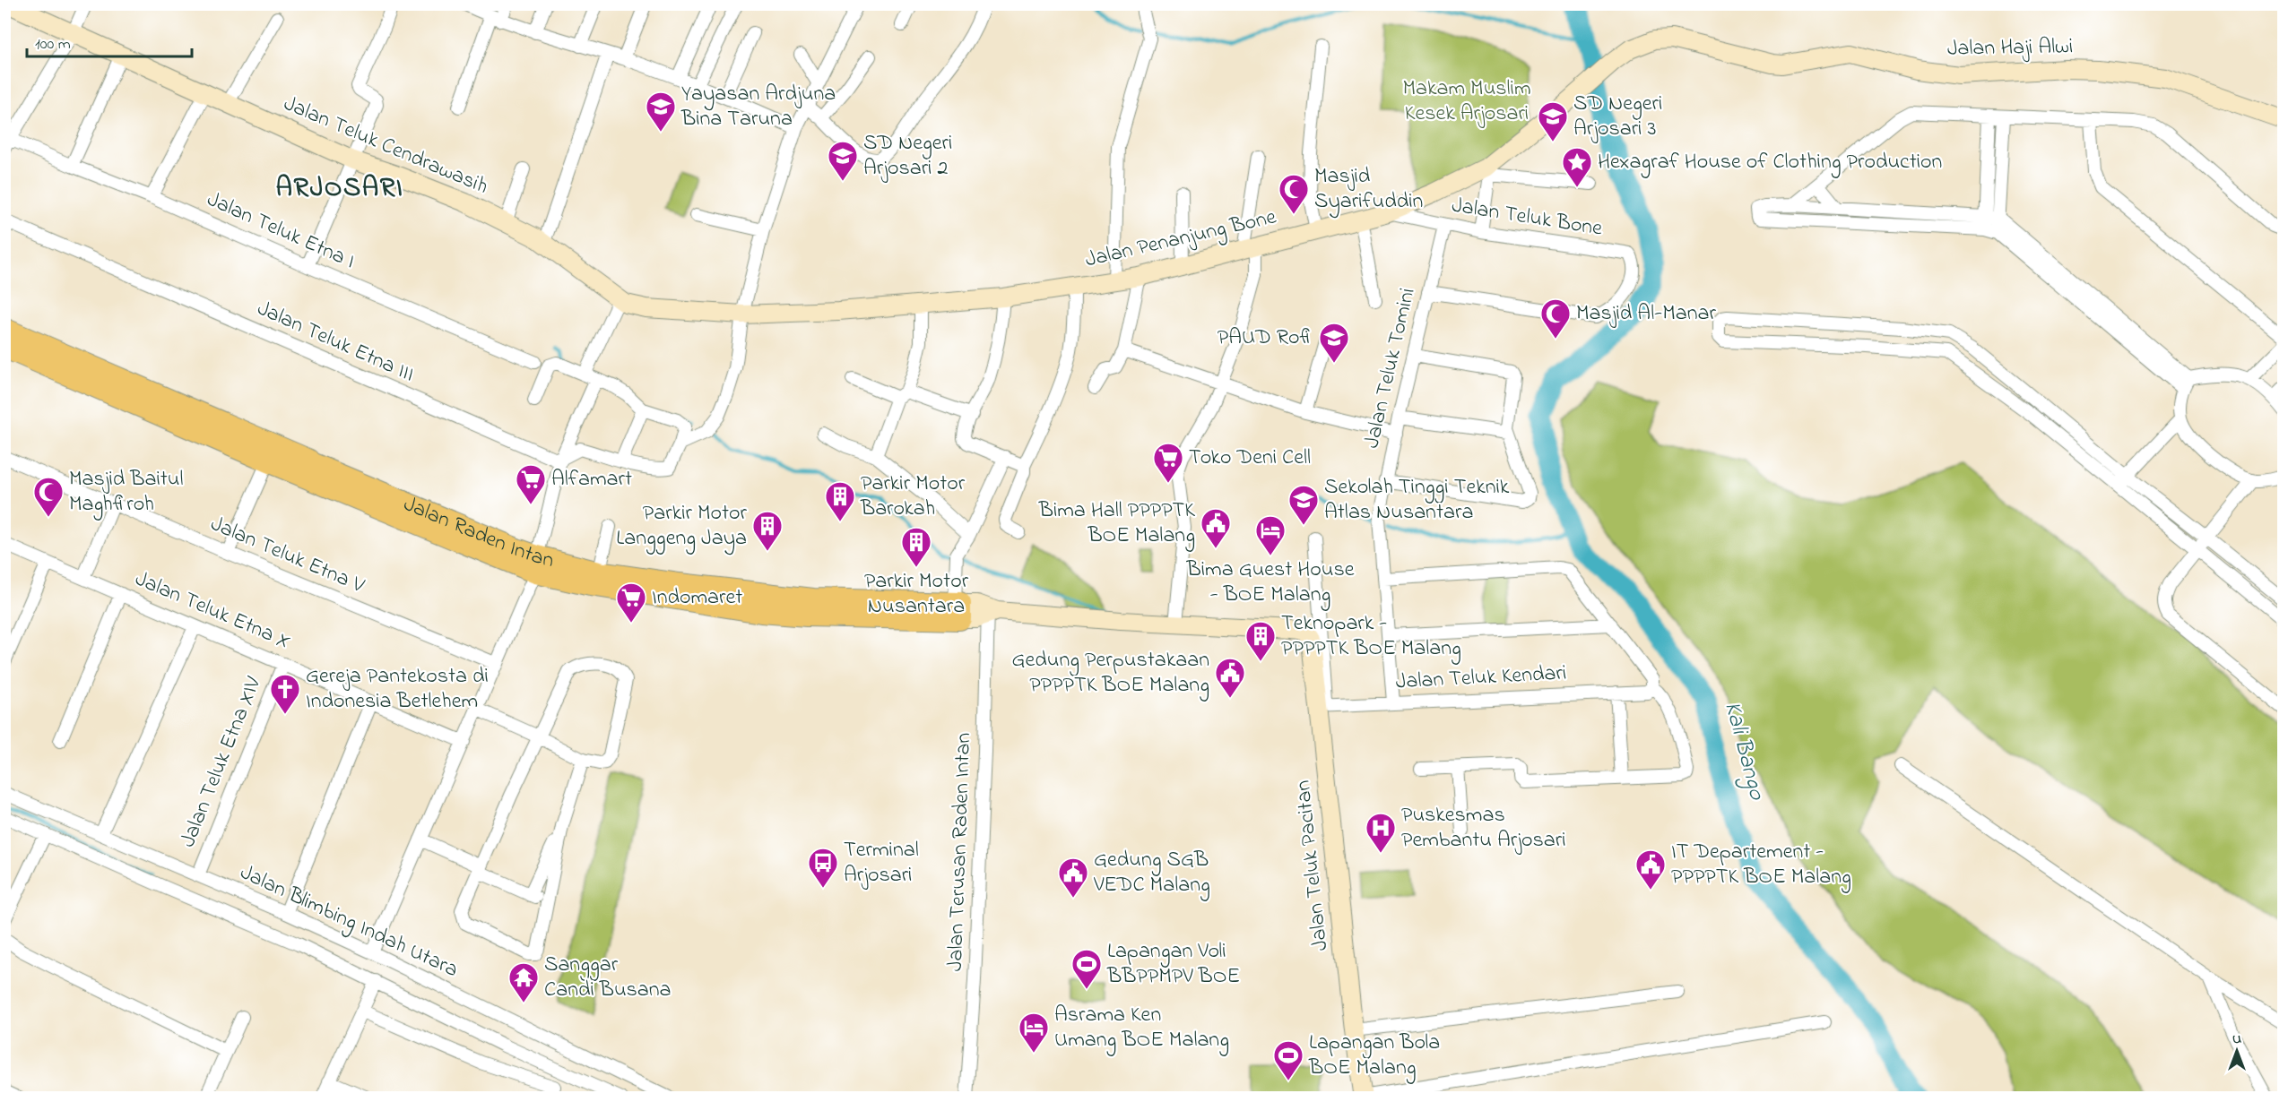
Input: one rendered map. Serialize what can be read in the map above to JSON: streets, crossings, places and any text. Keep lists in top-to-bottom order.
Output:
{
  "streets": {
    "highway": ["Jalan Raden Intan"],
    "street": [
      "Jalan Haji Alwi",
      "Jalan Teluk Cendrawasih",
      "Jalan Teluk Bone",
      "Jalan Teluk Etna I",
      "Jalan Penanjung Bone",
      "Jalan Teluk Etna III",
      "Jalan Teluk Tomini",
      "Jalan Teluk Etna V",
      "Jalan Teluk Etna X",
      "Jalan Teluk Kendari",
      "Jalan Teluk Etna XIV",
      "Jalan Terusan Raden Intan",
      "Jalan Teluk Pacitan",
      "Jalan Blimbing Indah Utara"
    ]
  },
  "crossings": [
    ["Jalan Haji Alwi", "Jalan Penanjung Bone"],
    ["Jalan Teluk Cendrawasih", "Jalan Penanjung Bone"],
    ["Jalan Teluk Bone", "Jalan Penanjung Bone"],
    ["Jalan Teluk Bone", "Jalan Teluk Tomini"],
    ["Jalan Teluk Tomini", "Jalan Teluk Kendari"],
    ["Jalan Raden Intan", "Jalan Terusan Raden Intan"],
    ["Jalan Raden Intan", "Jalan Teluk Pacitan"],
    ["Jalan Teluk Etna X", "Jalan Teluk Etna XIV"],
    ["Jalan Teluk Kendari", "Jalan Teluk Pacitan"],
    ["Jalan Teluk Etna XIV", "Jalan Blimbing Indah Utara"]
  ],
  "districts": ["ARJOSARI"],
  "water": ["Kali Bango"],
  "parks": ["Makam Muslim Kesek Arjosari"],
  "places": {
    "school or university": [
      "Yayasan Ardjuna Bina Taruna",
      "SD Negeri Arjosari 3",
      "SD Negeri Arjosari 2",
      "PAUD Rofi",
      "Sekolah Tinggi Teknik Atlas Nusantara"
    ],
    "place": ["Hexagraf House of Clothing Production"],
    "mosque": ["Masjid Syarifuddin", "Masjid Al-Manar", "Masjid Baitul Maghfiroh"],
    "supermarket": ["Toko Deni Cell", "Alfamart", "Indomaret"],
    "building": [
      "Parkir Motor Barokah",
      "Parkir Motor Langgeng Jaya",
      "Parkir Motor Nusantara",
      "Teknopark - PPPPTK BOE Malang"
    ],
    "public building": [
      "Bima Hall PPPPTK BOE Malang",
      "Gedung Perpustakaan PPPPTK BOE Malang",
      "IT Departement - PPPPTK BOE Malang",
      "Gedung SGB VEDC Malang"
    ],
    "hotel": ["Bima Guest House - BOE Malang", "Asrama Ken Umang BOE Malang"],
    "church": ["Gereja Pantekosta di Indonesia Betlehem"],
    "hospital": ["Puskesmas Pembantu Arjosari"],
    "bus stop": ["Terminal Arjosari"],
    "sports": ["Lapangan Voli BBPPMPV BOE", "Lapangan Bola BOE Malang"],
    "temple": ["Sanggar Candi Busana"]
  },
  "scale_bar": "100 m",
  "north": "top"
}
